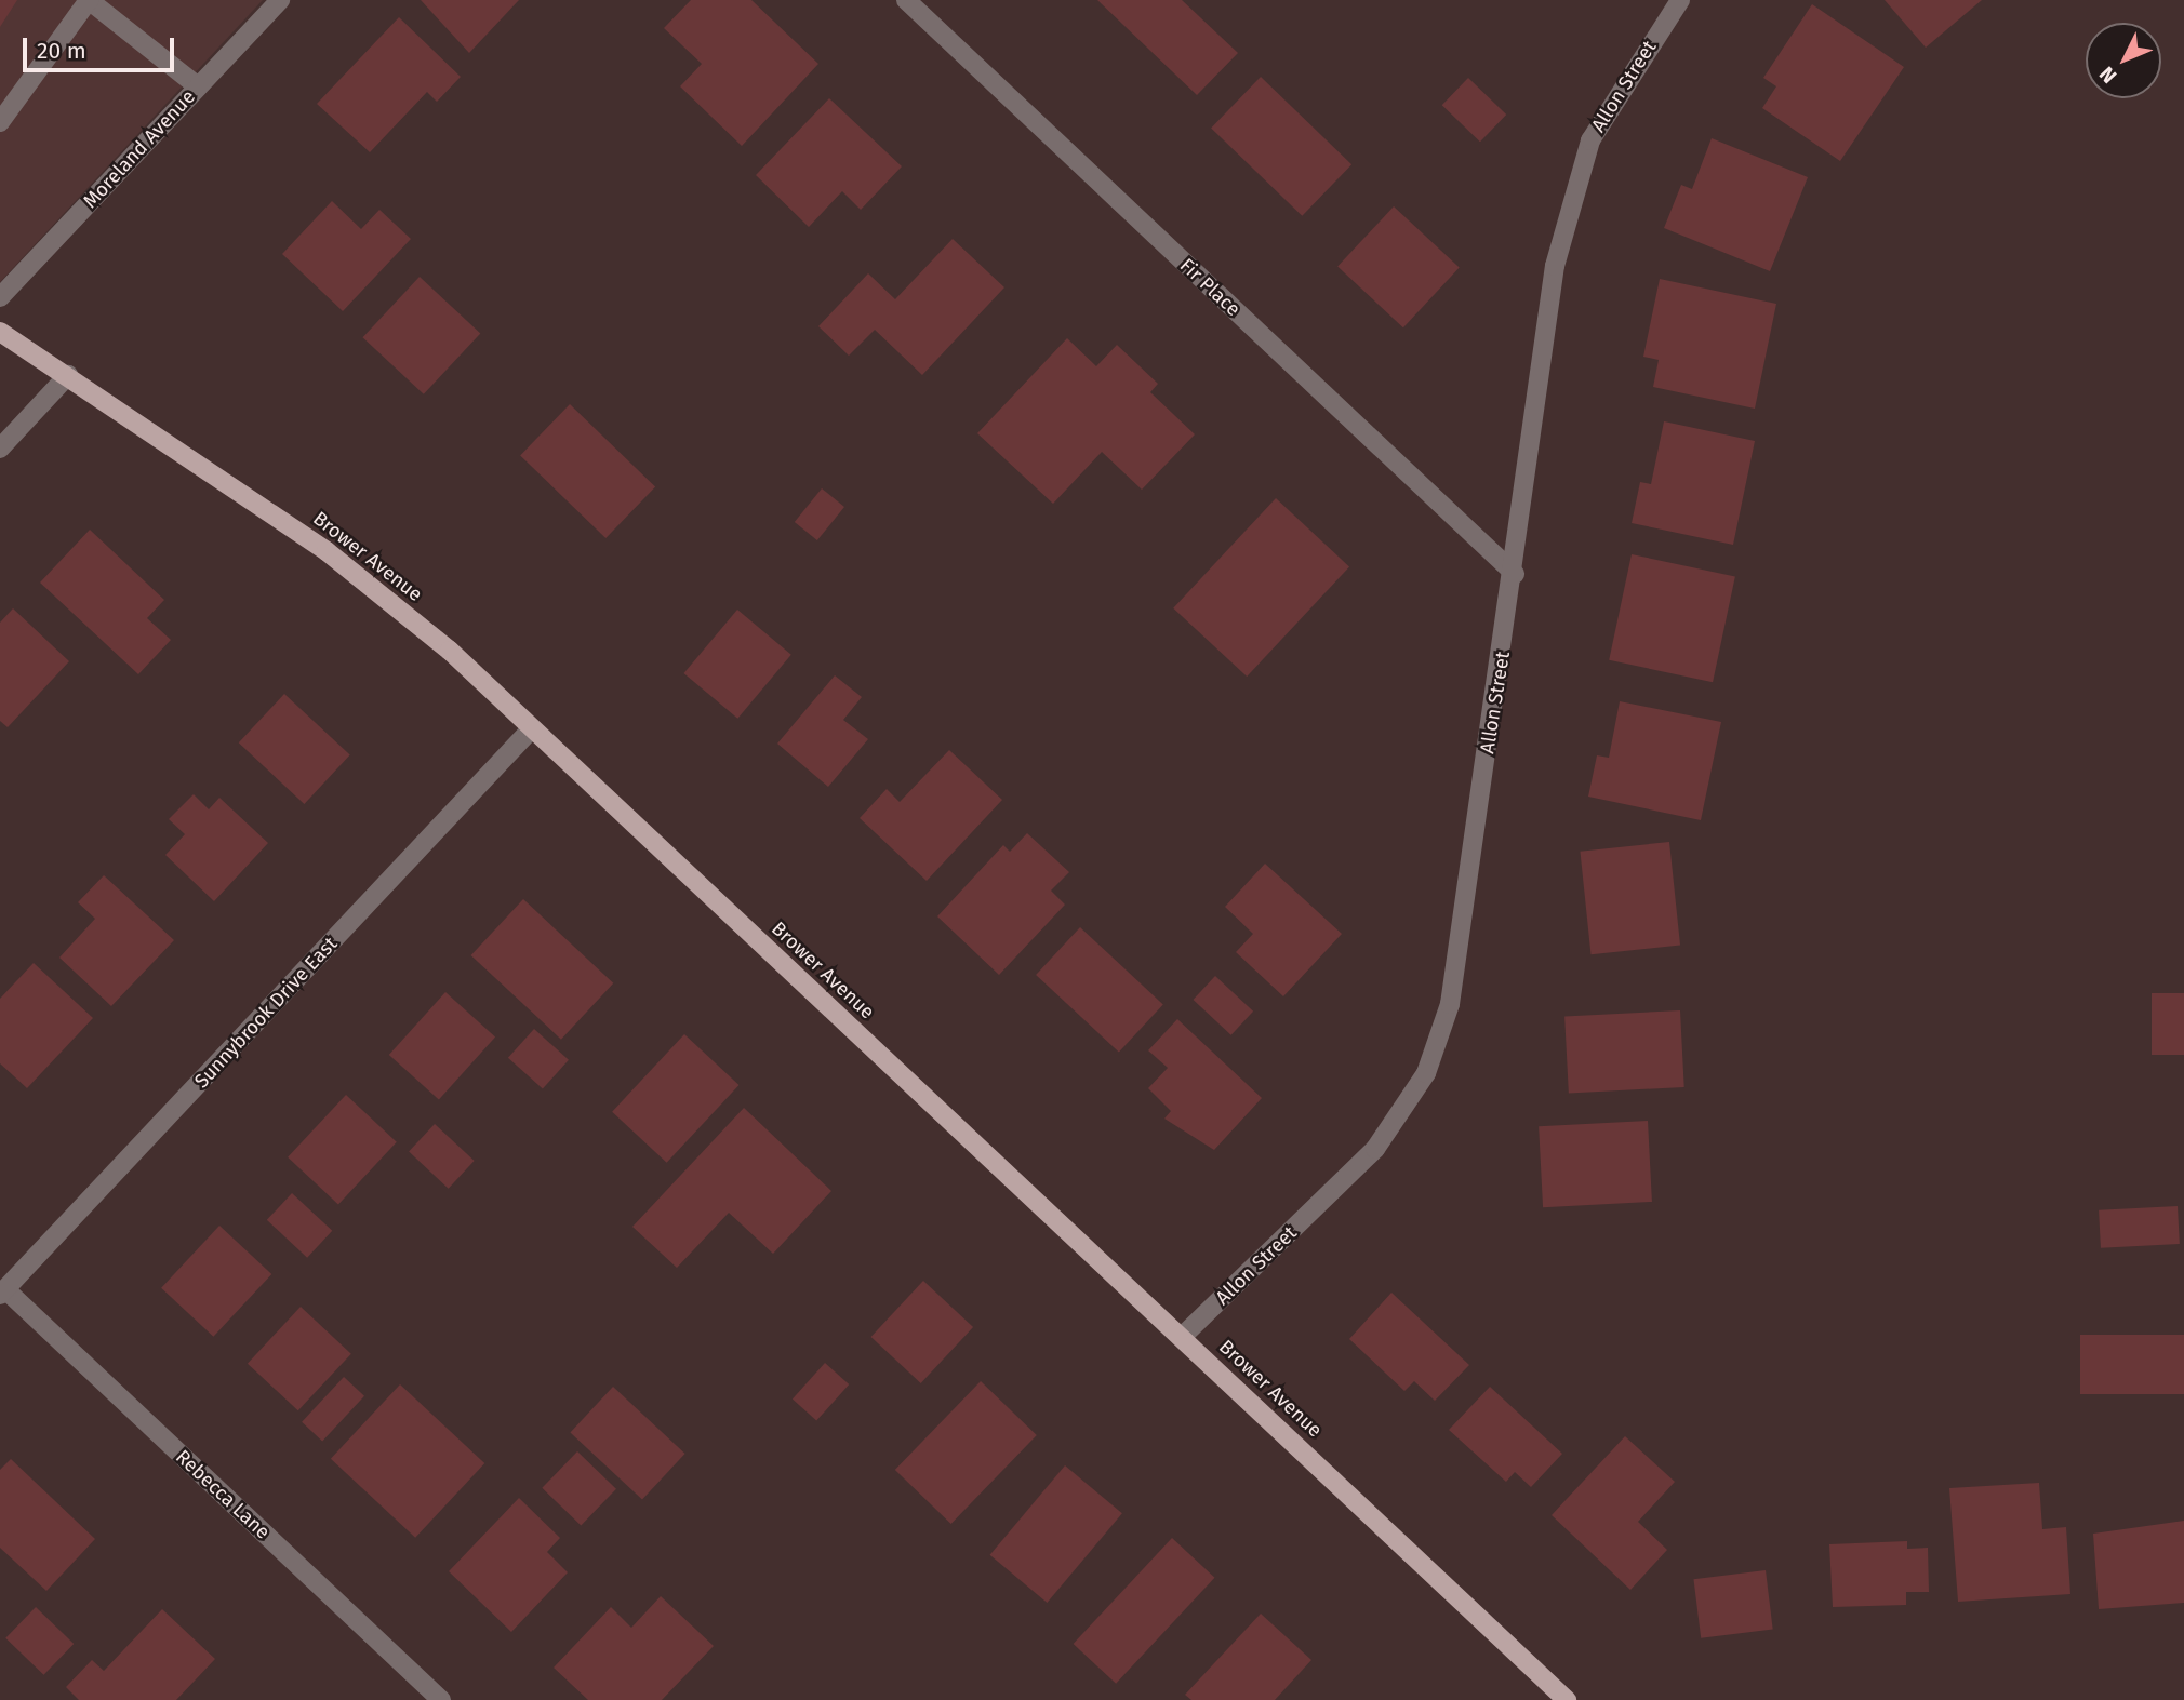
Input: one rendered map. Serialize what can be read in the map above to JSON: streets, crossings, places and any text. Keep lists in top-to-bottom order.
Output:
{
  "streets": {
    "main road": ["Brower Avenue"],
    "street": [
      "Allon Street",
      "Moreland Avenue",
      "Fir Place",
      "Sunnybrook Drive East",
      "Rebecca Lane"
    ]
  },
  "crossings": [
    ["Allon Street", "Fir Place"],
    ["Allon Street", "Brower Avenue"],
    ["Brower Avenue", "Sunnybrook Drive East"],
    ["Sunnybrook Drive East", "Rebecca Lane"]
  ],
  "scale_bar": "20 m",
  "north": "bottom left"
}
